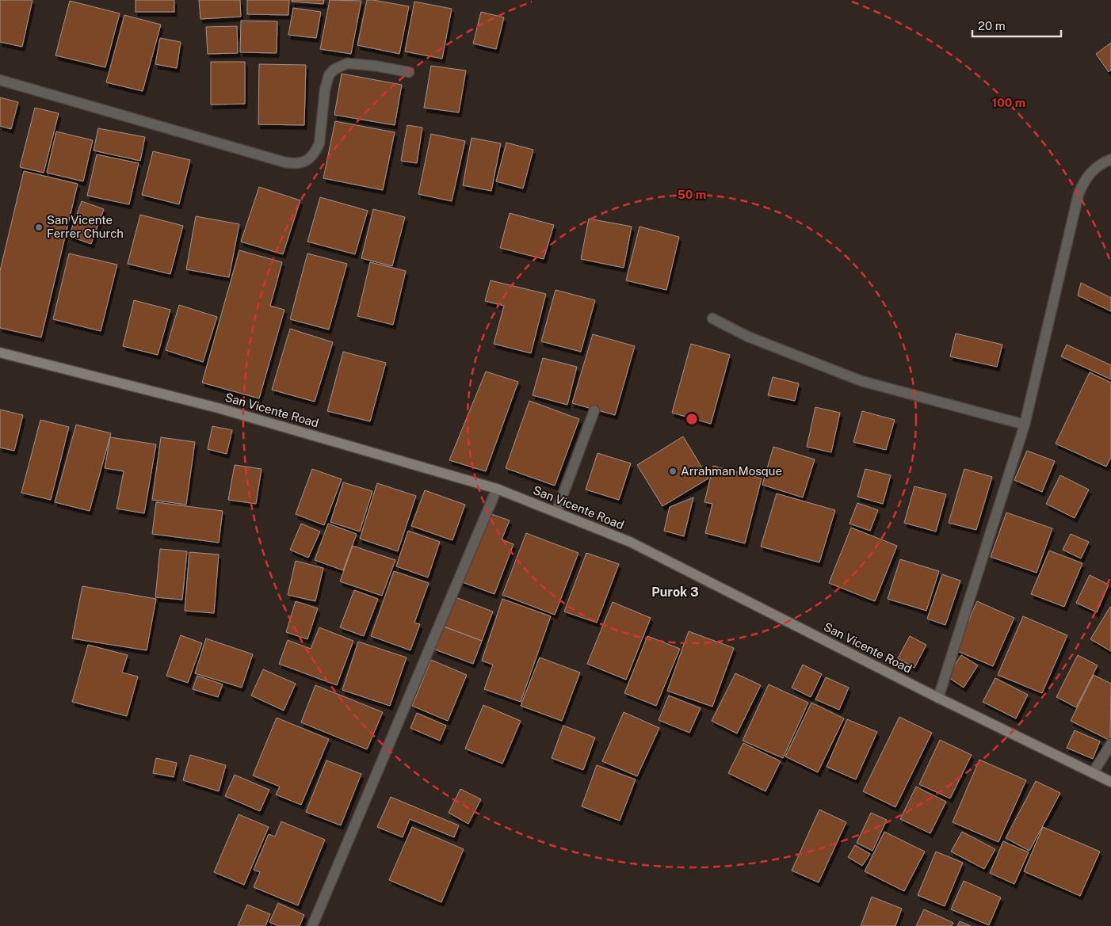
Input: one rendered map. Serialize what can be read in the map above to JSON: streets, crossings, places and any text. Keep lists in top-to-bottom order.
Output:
{
  "streets": {
    "street": ["San Vicente Road"]
  },
  "districts": ["Purok 3"],
  "places": ["San Vicente Ferrer Church", "Arrahman Mosque"],
  "scale_bar": "20 m",
  "rings": ["100 m", "50 m"]
}
